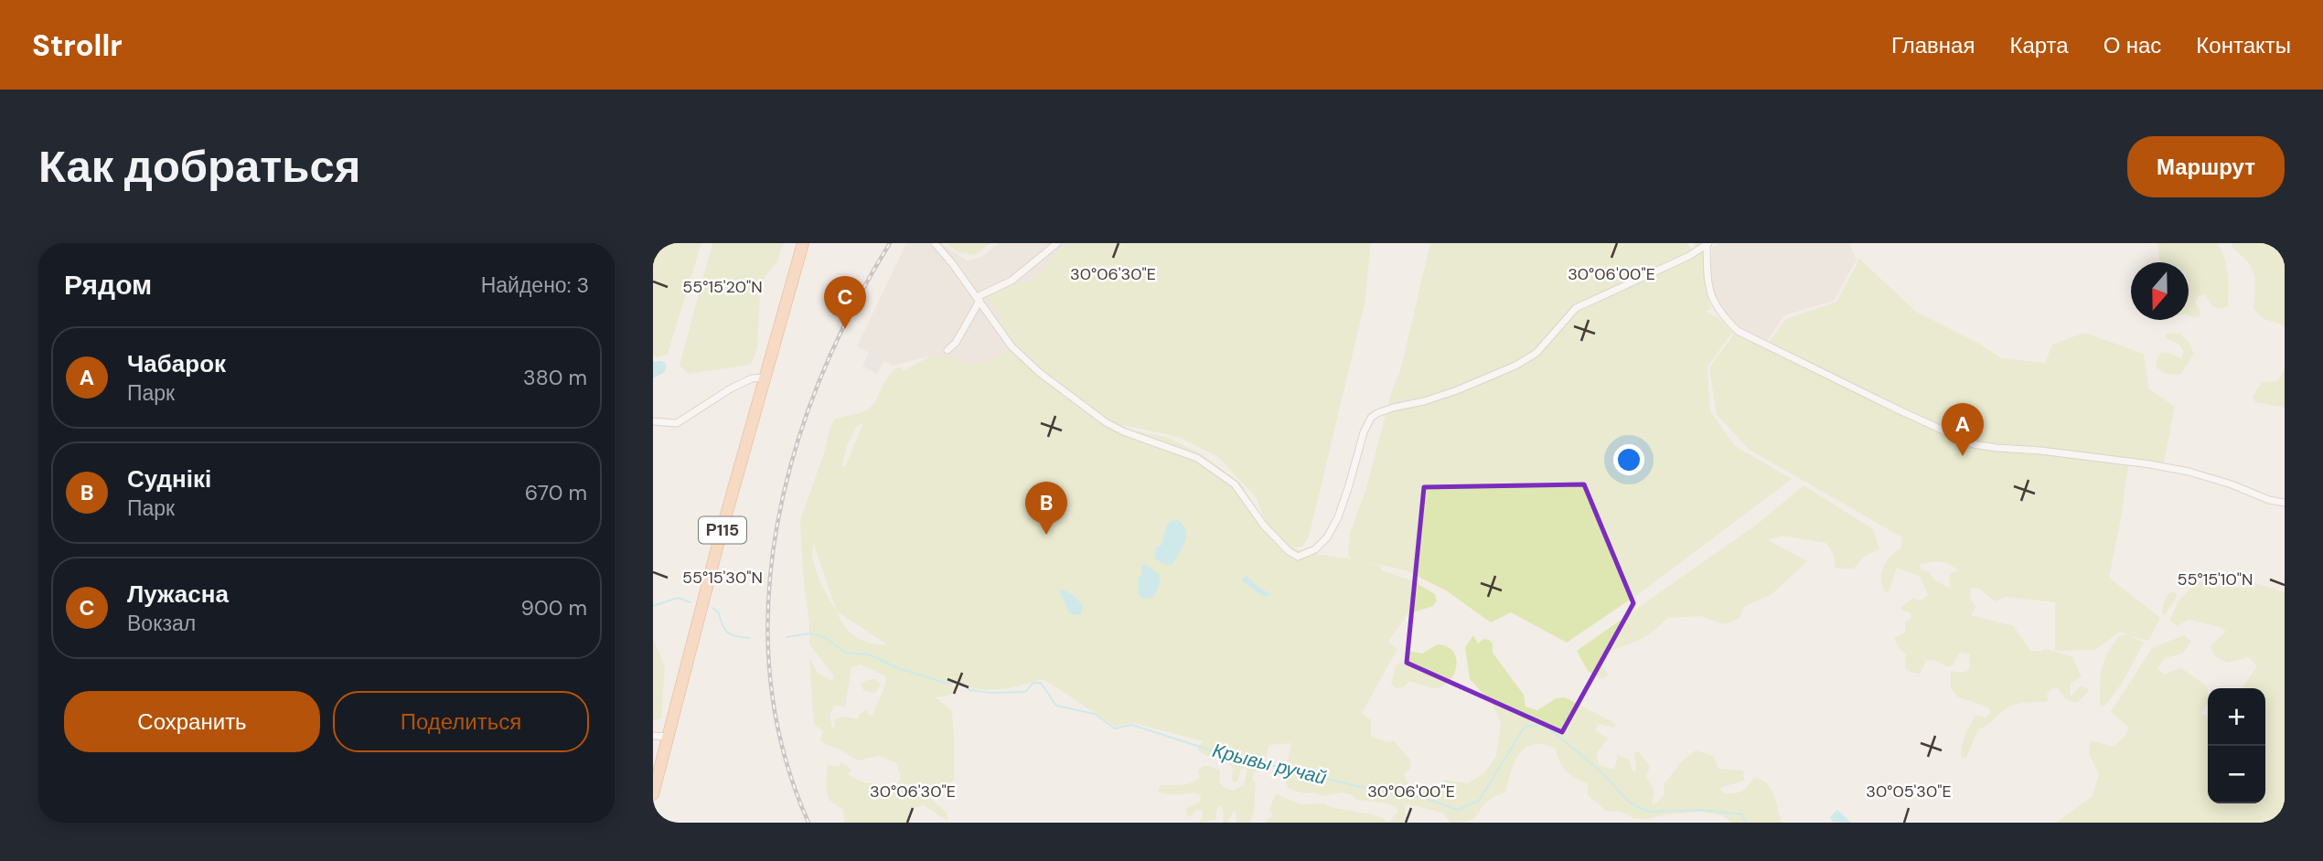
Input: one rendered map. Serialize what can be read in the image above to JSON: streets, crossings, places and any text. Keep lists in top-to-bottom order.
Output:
{
  "streets": {
    "main road": ["Р115"]
  },
  "water": ["Крывы ручай"],
  "north": "bottom",
  "page": {
    "header": "Strollr",
    "nav": [
      "Главная",
      "Карта",
      "О нас",
      "Контакты"
    ],
    "buttons": [
      "Маршрут",
      ["Сохранить", "Поделиться"]
    ],
    "title": "Как добраться",
    "heading": ["Рядом", "Найдено: 3"],
    "pins": ["C", "A", "B"],
    "list": [
      {
        "mark": "A",
        "name": "Чабарок",
        "note": "Парк",
        "value": "380 m"
      },
      {
        "mark": "B",
        "name": "Суднікі",
        "note": "Парк",
        "value": "670 m"
      },
      {
        "mark": "C",
        "name": "Лужасна",
        "note": "Вокзал",
        "value": "900 m"
      }
    ],
    "map_buttons": ["+", "−"]
  },
  "coordinates": [
    "30°06'30\"E",
    "30°06'00\"E",
    "55°15'20\"N",
    "55°15'30\"N",
    "55°15'10\"N",
    "30°05'30\"E"
  ]
}
